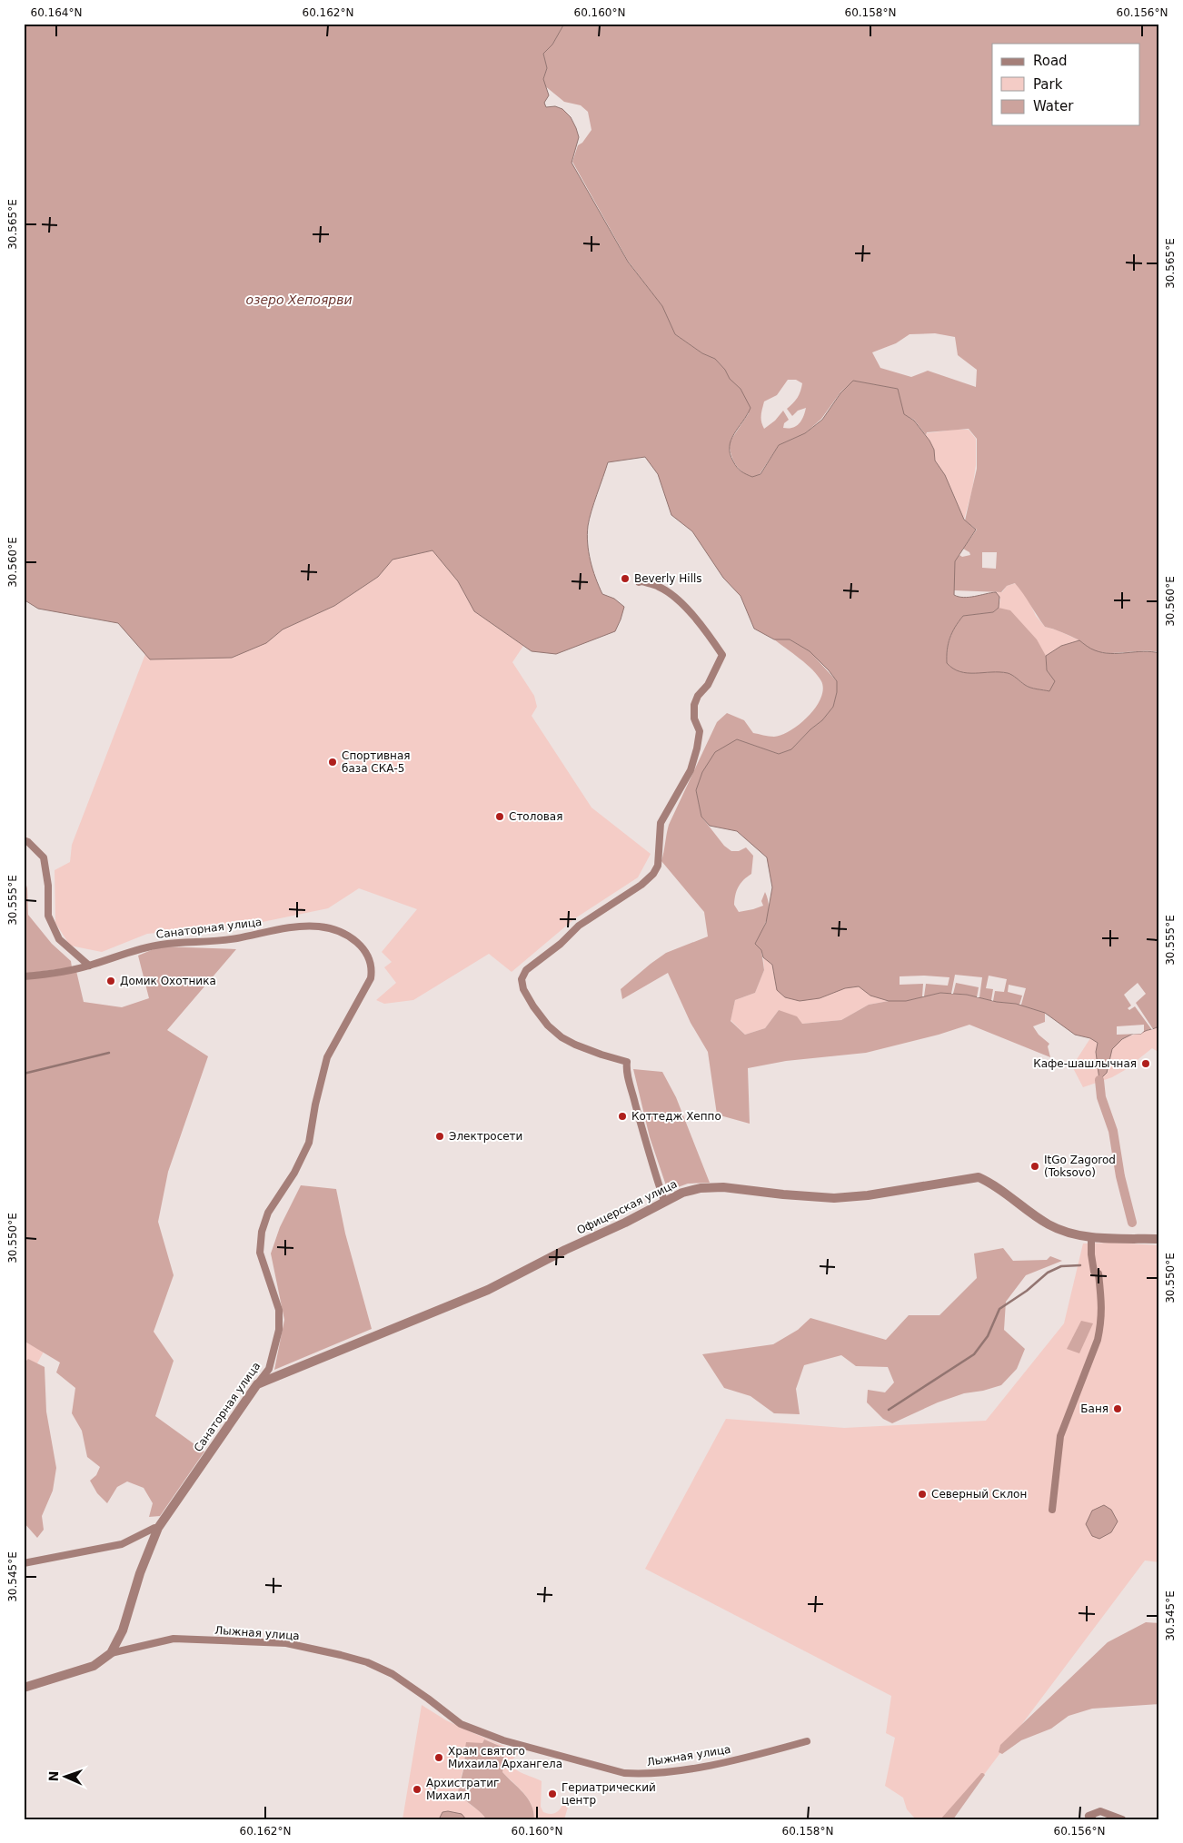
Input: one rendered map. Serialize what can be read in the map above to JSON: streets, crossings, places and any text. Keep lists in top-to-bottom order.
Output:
{
  "streets": {
    "street": ["Санаторная улица", "Офицерская улица", "Лыжная улица"]
  },
  "crossings": [
    ["Санаторная улица", "Офицерская улица"],
    ["Санаторная улица", "Лыжная улица"]
  ],
  "water": ["озеро Хепоярви"],
  "places": [
    "Beverly Hills",
    "Спортивная база СКА-5",
    "Столовая",
    "Домик Охотника",
    "Кафе-шашлычная",
    "Коттедж Хеппо",
    "Электросети",
    "ItGo Zagorod (Toksovo)",
    "Баня",
    "Северный Склон",
    "Храм святого Михаила Архангела",
    "Архистратиг Михаил",
    "Гериатрический центр"
  ],
  "legend": ["Road", "Park", "Water"],
  "north": "left",
  "coordinates": [
    "60.164°N",
    "60.162°N",
    "60.160°N",
    "60.158°N",
    "60.156°N",
    "30.565°E",
    "30.560°E",
    "30.555°E",
    "30.550°E",
    "30.545°E"
  ]
}
